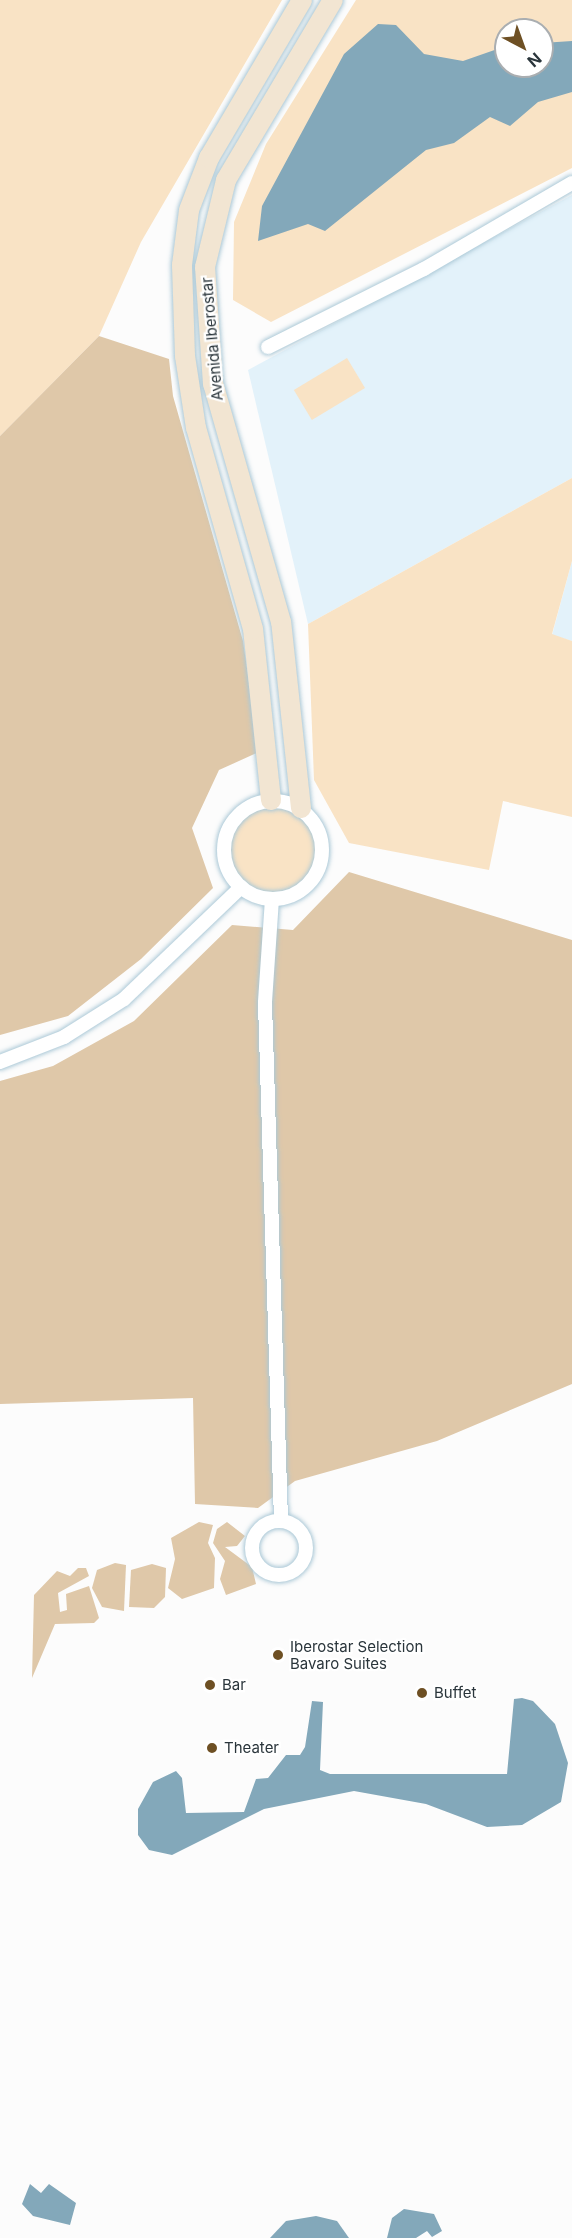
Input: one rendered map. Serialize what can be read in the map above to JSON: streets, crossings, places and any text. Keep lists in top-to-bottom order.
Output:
{
  "streets": {
    "street": ["Avenida Iberostar"]
  },
  "places": [
    "Iberostar Selection Bavaro Suites",
    "Bar",
    "Buffet",
    "Theater"
  ],
  "north": "bottom right"
}
